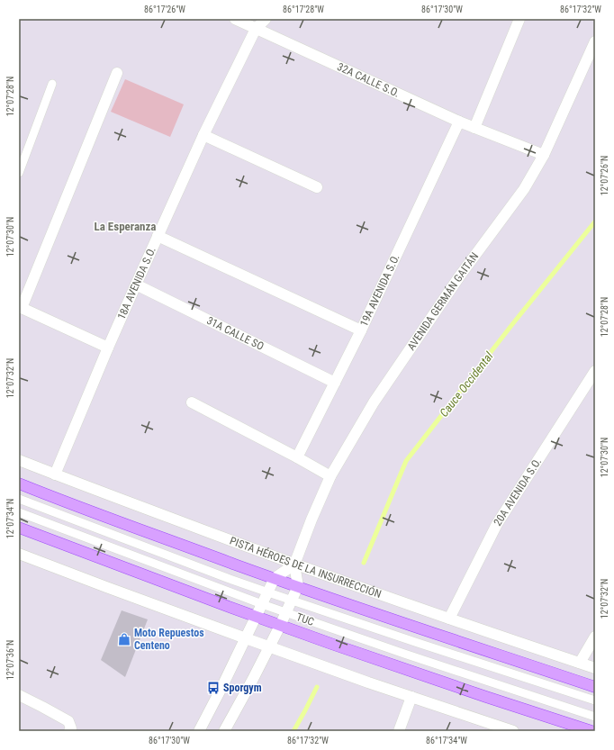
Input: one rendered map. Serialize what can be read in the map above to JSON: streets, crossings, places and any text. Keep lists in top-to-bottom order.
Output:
{
  "streets": {
    "main road": ["PISTA HÉROES DE LA INSURRECCIÓN"],
    "street": [
      "32A CALLE S.O.",
      "18A AVENIDA S.O.",
      "19A AVENIDA S.O.",
      "AVENIDA GERMÁN GAITÁN",
      "31A CALLE SO",
      "20A AVENIDA S.O."
    ],
    "lane": ["TUC"]
  },
  "crossings": [
    ["32A CALLE S.O.", "18A AVENIDA S.O."],
    ["32A CALLE S.O.", "19A AVENIDA S.O."],
    ["32A CALLE S.O.", "AVENIDA GERMÁN GAITÁN"],
    ["18A AVENIDA S.O.", "31A CALLE SO"],
    ["18A AVENIDA S.O.", "PISTA HÉROES DE LA INSURRECCIÓN"],
    ["19A AVENIDA S.O.", "31A CALLE SO"],
    ["AVENIDA GERMÁN GAITÁN", "PISTA HÉROES DE LA INSURRECCIÓN"],
    ["20A AVENIDA S.O.", "PISTA HÉROES DE LA INSURRECCIÓN"]
  ],
  "districts": ["La Esperanza"],
  "water": ["Cauce Occidental"],
  "places": {
    "shop": ["Moto Repuestos Centeno"],
    "bus stop": ["Sporgym"]
  },
  "coordinates": [
    "86°17'26\"W",
    "86°17'28\"W",
    "86°17'30\"W",
    "86°17'32\"W",
    "12°07'28\"N",
    "12°07'26\"N",
    "12°07'30\"N",
    "12°07'32\"N",
    "12°07'34\"N",
    "12°07'36\"N",
    "86°17'34\"W"
  ]
}
